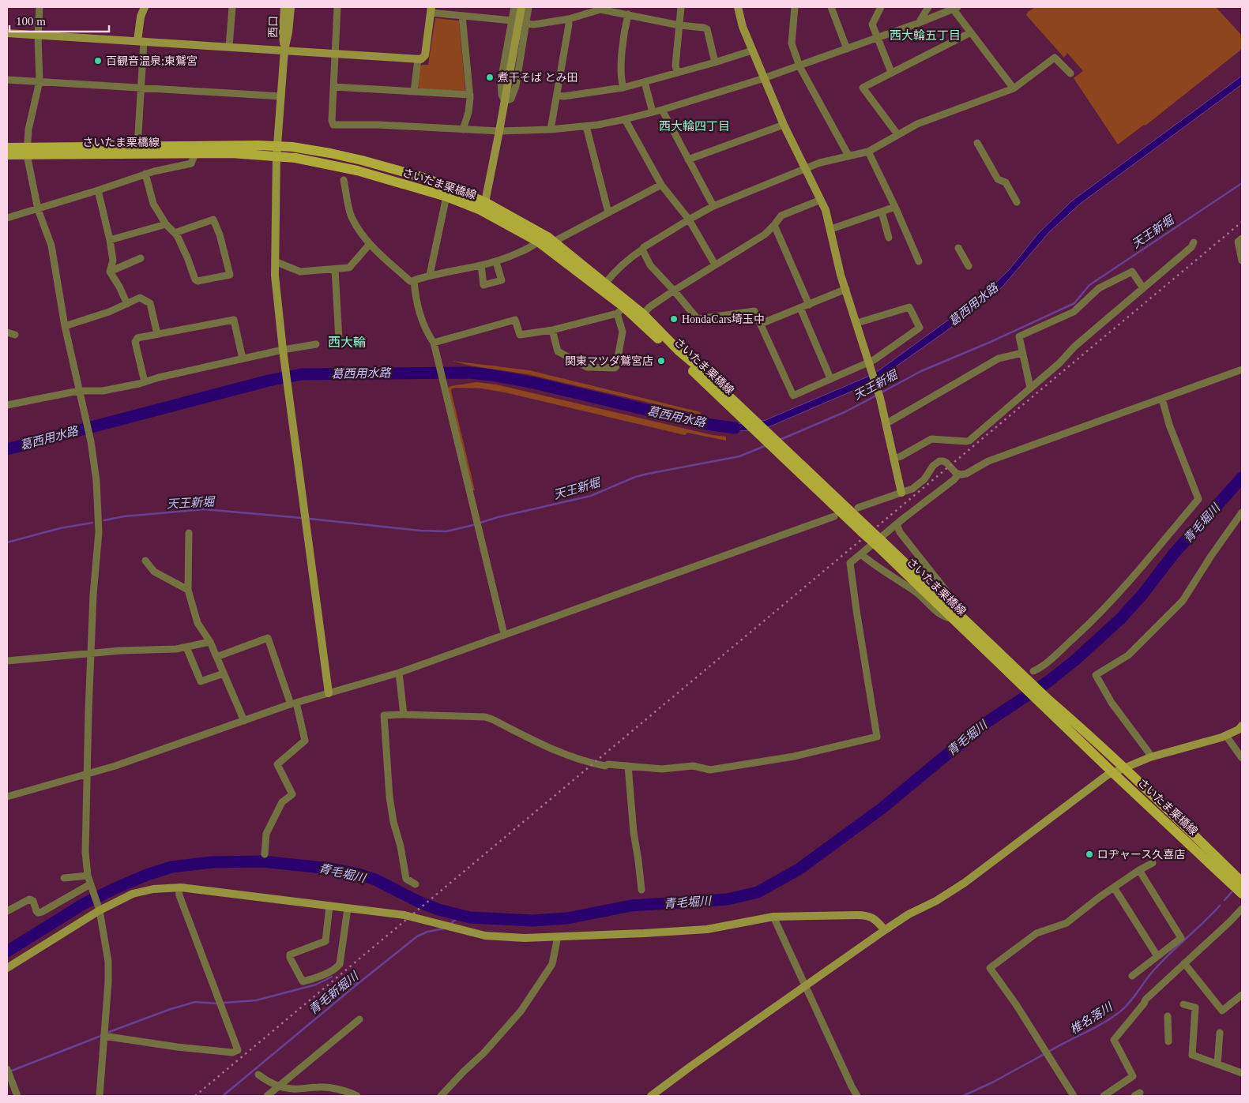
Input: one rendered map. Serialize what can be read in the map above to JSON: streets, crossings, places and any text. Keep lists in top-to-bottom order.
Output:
{
  "streets": {
    "main road": ["さいたま栗橋線"],
    "street": ["西口"]
  },
  "districts": ["西大輪五丁目", "西大輪四丁目", "西大輪"],
  "water": [
    "天王新堀",
    "葛西用水路",
    "青毛堀川",
    "青毛新堀川",
    "椎名落川"
  ],
  "places": [
    "百観音温泉;東鷲宮",
    "煮干そば とみ田",
    "HondaCars埼玉中",
    "関東マツダ鷲宮店",
    "ロヂャース久喜店"
  ],
  "scale_bar": "100 m"
}
